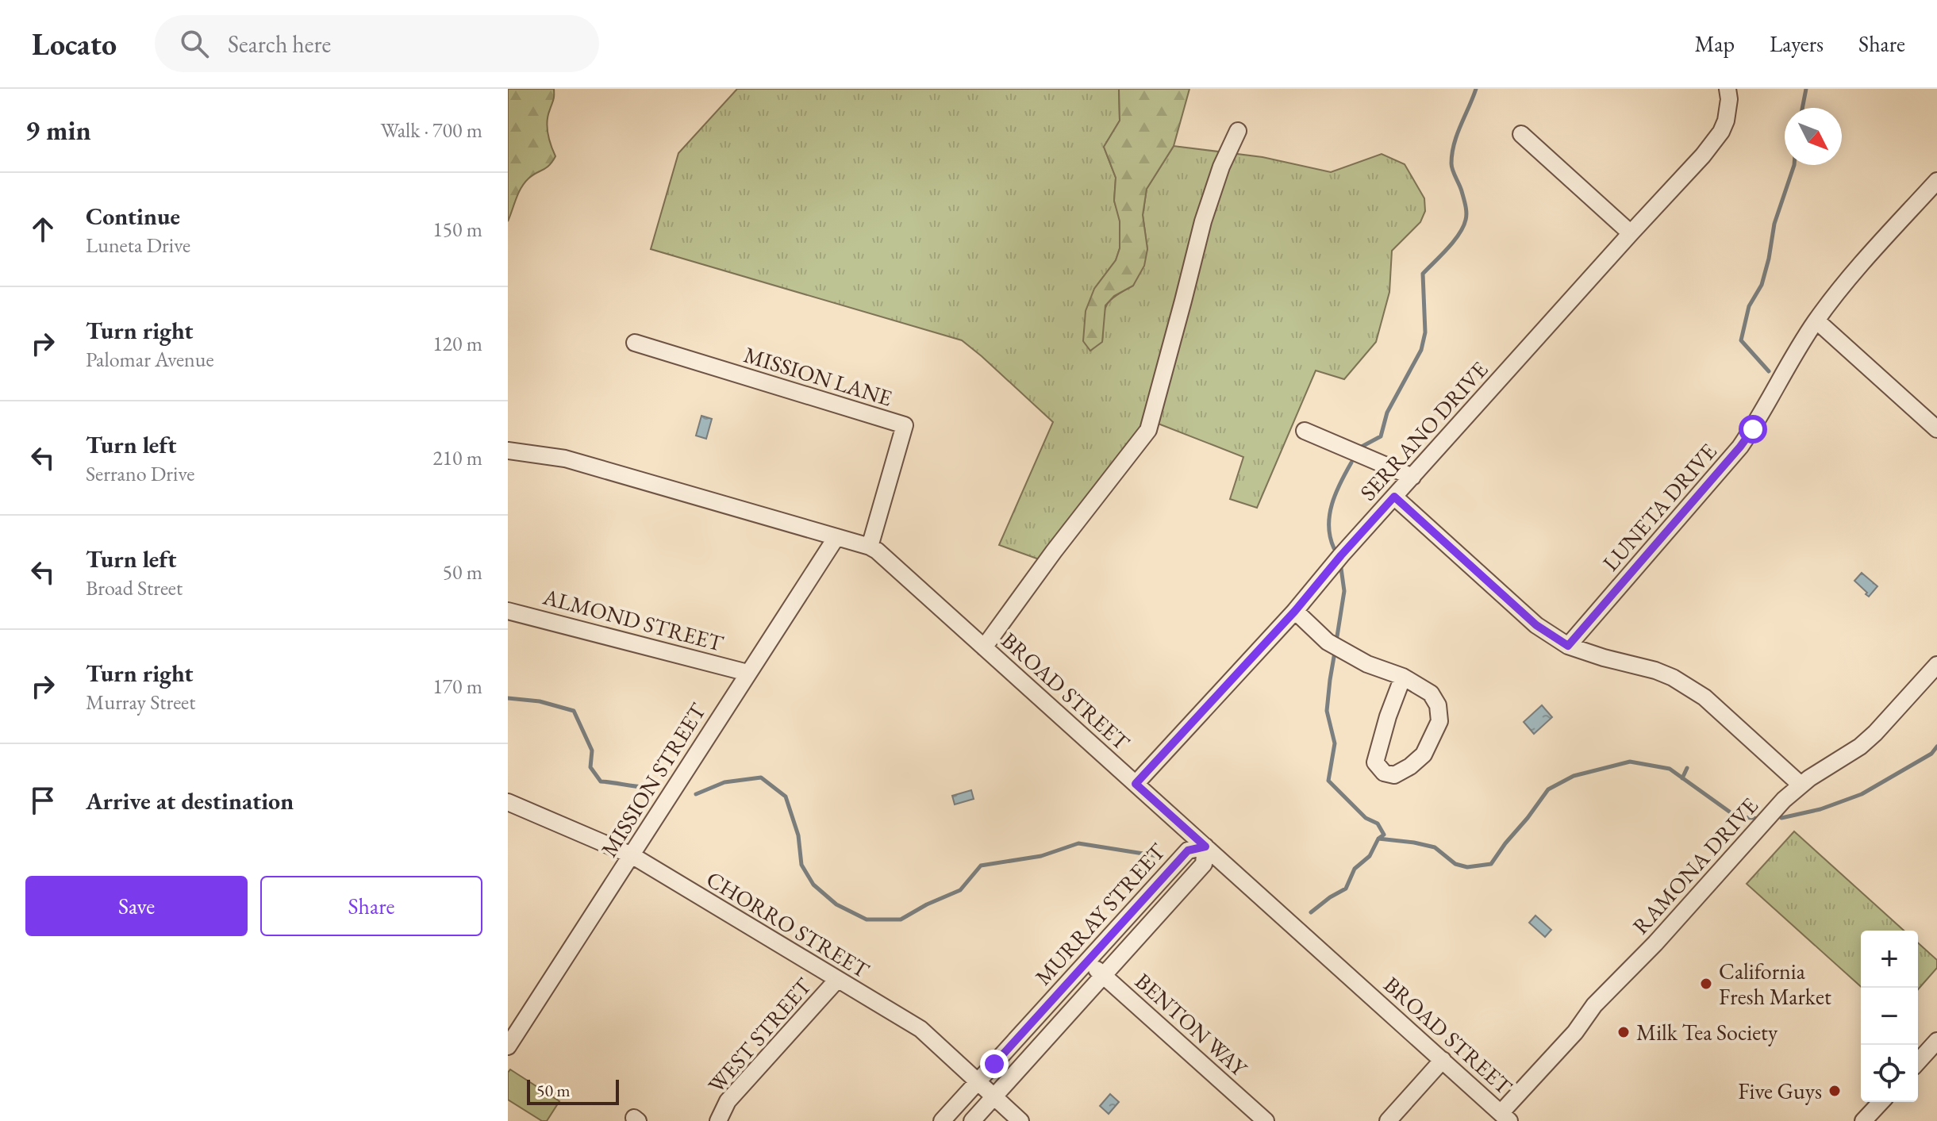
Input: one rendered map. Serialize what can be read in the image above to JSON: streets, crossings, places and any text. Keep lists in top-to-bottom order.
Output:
{
  "streets": {
    "street": [
      "MISSION LANE",
      "SERRANO DRIVE",
      "LUNETA DRIVE",
      "ALMOND STREET",
      "BROAD STREET",
      "MISSION STREET",
      "RAMONA DRIVE",
      "MURRAY STREET",
      "CHORRO STREET",
      "BENTON WAY",
      "WEST STREET"
    ]
  },
  "crossings": [
    ["MISSION LANE", "BROAD STREET"],
    ["SERRANO DRIVE", "BROAD STREET"],
    ["ALMOND STREET", "MISSION STREET"],
    ["BROAD STREET", "MISSION STREET"],
    ["BROAD STREET", "RAMONA DRIVE"],
    ["BROAD STREET", "MURRAY STREET"],
    ["MISSION STREET", "CHORRO STREET"],
    ["MURRAY STREET", "CHORRO STREET"],
    ["MURRAY STREET", "BENTON WAY"],
    ["CHORRO STREET", "WEST STREET"]
  ],
  "places": ["California Fresh Market", "Milk Tea Society", "Five Guys"],
  "scale_bar": "50 m",
  "north": "bottom right",
  "page": {
    "header": "Locato",
    "search": "Search here",
    "nav": ["Map", "Layers", "Share"],
    "heading": ["9 min", "Walk · 700 m"],
    "list": [
      ["Continue", "Luneta Drive", "150 m"],
      ["Turn right", "Palomar Avenue", "120 m"],
      ["Turn left", "Serrano Drive", "210 m"],
      ["Turn left", "Broad Street", "50 m"],
      ["Turn right", "Murray Street", "170 m"],
      "Arrive at destination"
    ],
    "buttons": ["Save", "Share"],
    "map_buttons": ["+", "−"],
    "scale": "50 m"
  }
}
